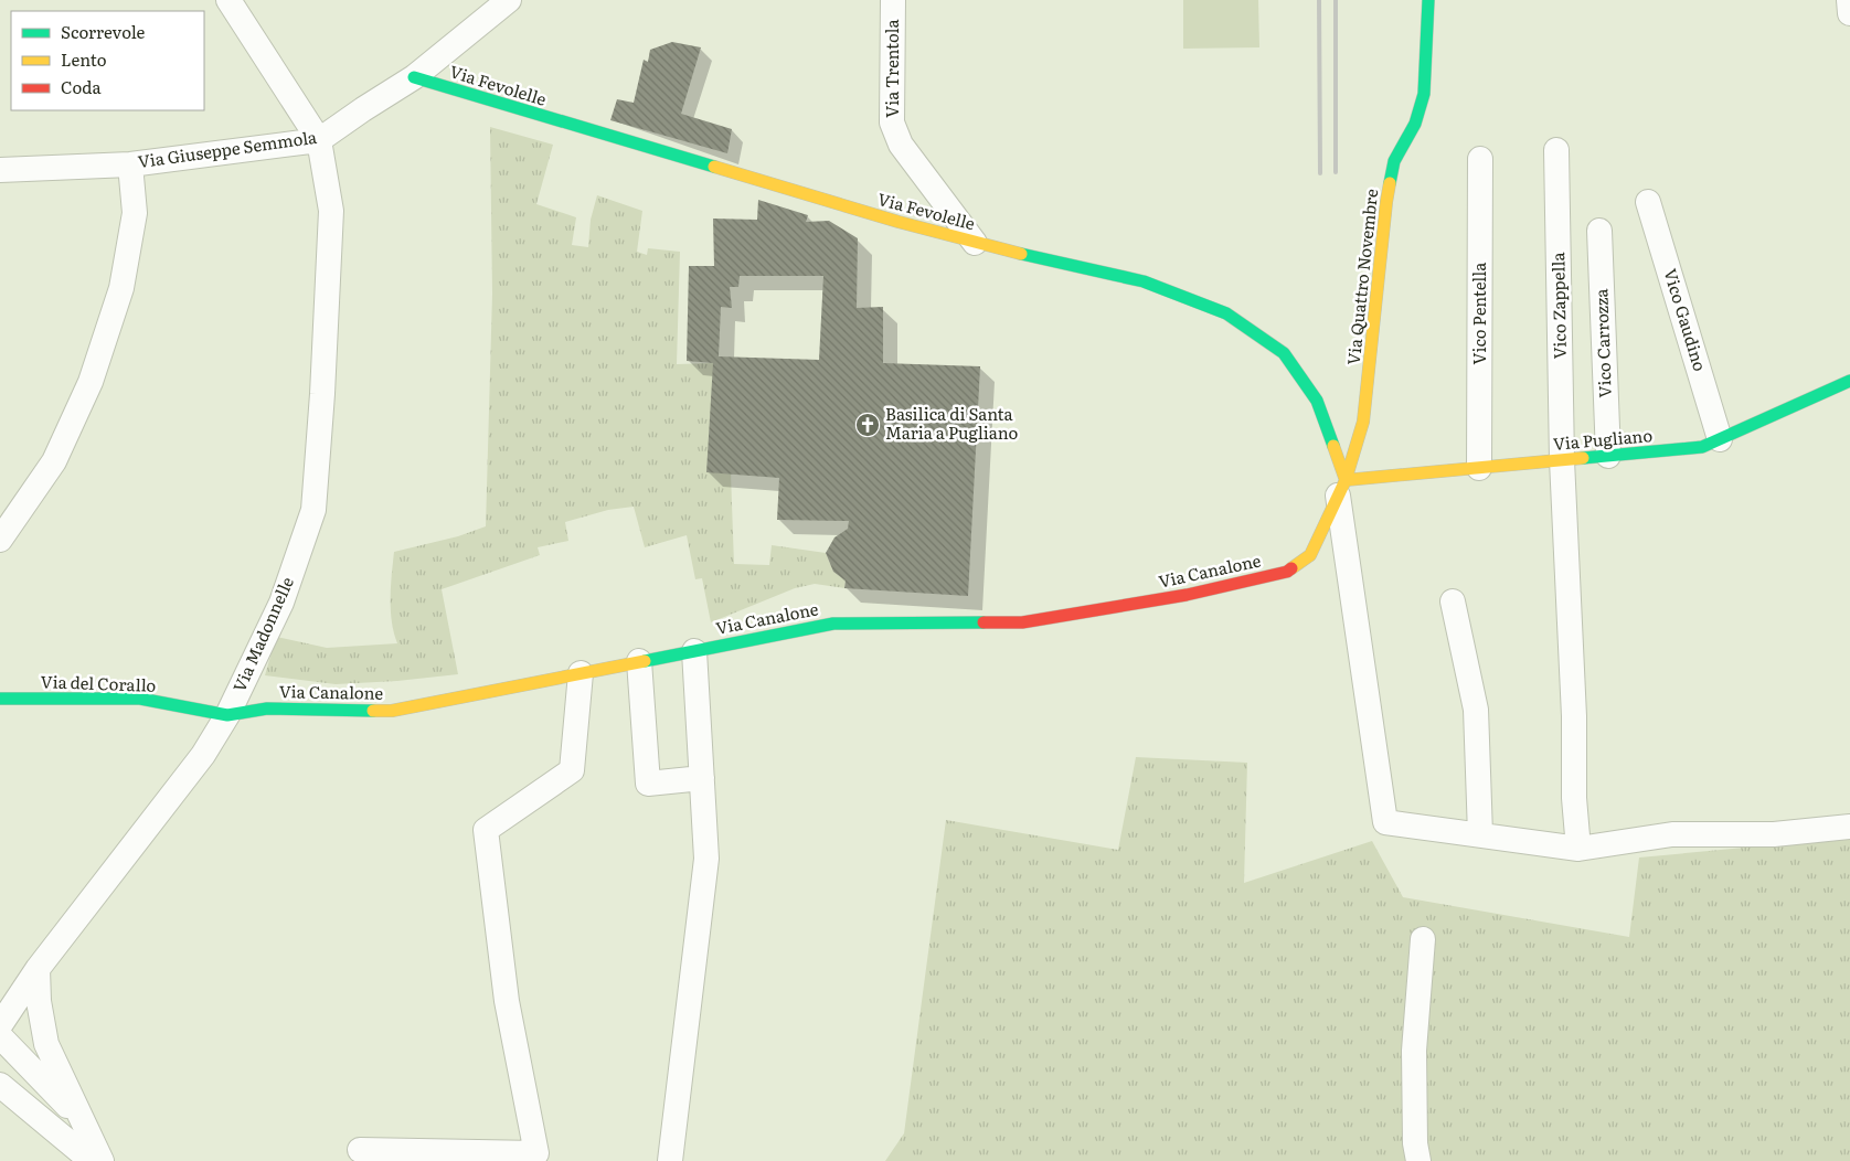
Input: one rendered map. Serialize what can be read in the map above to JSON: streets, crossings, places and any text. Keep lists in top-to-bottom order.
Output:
{
  "streets": {
    "street": [
      "Via Trentola",
      "Via Fevolelle",
      "Via Giuseppe Semmola",
      "Via Quattro Novembre",
      "Vico Zappella",
      "Vico Pentella",
      "Vico Gaudino",
      "Vico Carrozza",
      "Via Pugliano",
      "Via Canalone",
      "Via Madonnelle",
      "Via del Corallo"
    ]
  },
  "crossings": [
    ["Via Trentola", "Via Fevolelle"],
    ["Via Fevolelle", "Via Giuseppe Semmola"],
    ["Via Fevolelle", "Via Quattro Novembre"],
    ["Via Fevolelle", "Via Pugliano"],
    ["Via Giuseppe Semmola", "Via Madonnelle"],
    ["Via Quattro Novembre", "Via Pugliano"],
    ["Via Quattro Novembre", "Via Canalone"],
    ["Vico Zappella", "Via Pugliano"],
    ["Vico Pentella", "Via Pugliano"],
    ["Vico Gaudino", "Via Pugliano"],
    ["Vico Carrozza", "Via Pugliano"],
    ["Via Canalone", "Via Madonnelle"],
    ["Via Canalone", "Via del Corallo"],
    ["Via Madonnelle", "Via del Corallo"]
  ],
  "places": {
    "church": ["Basilica di Santa Maria a Pugliano"]
  },
  "legend": ["Scorrevole", "Lento", "Coda"]
}
